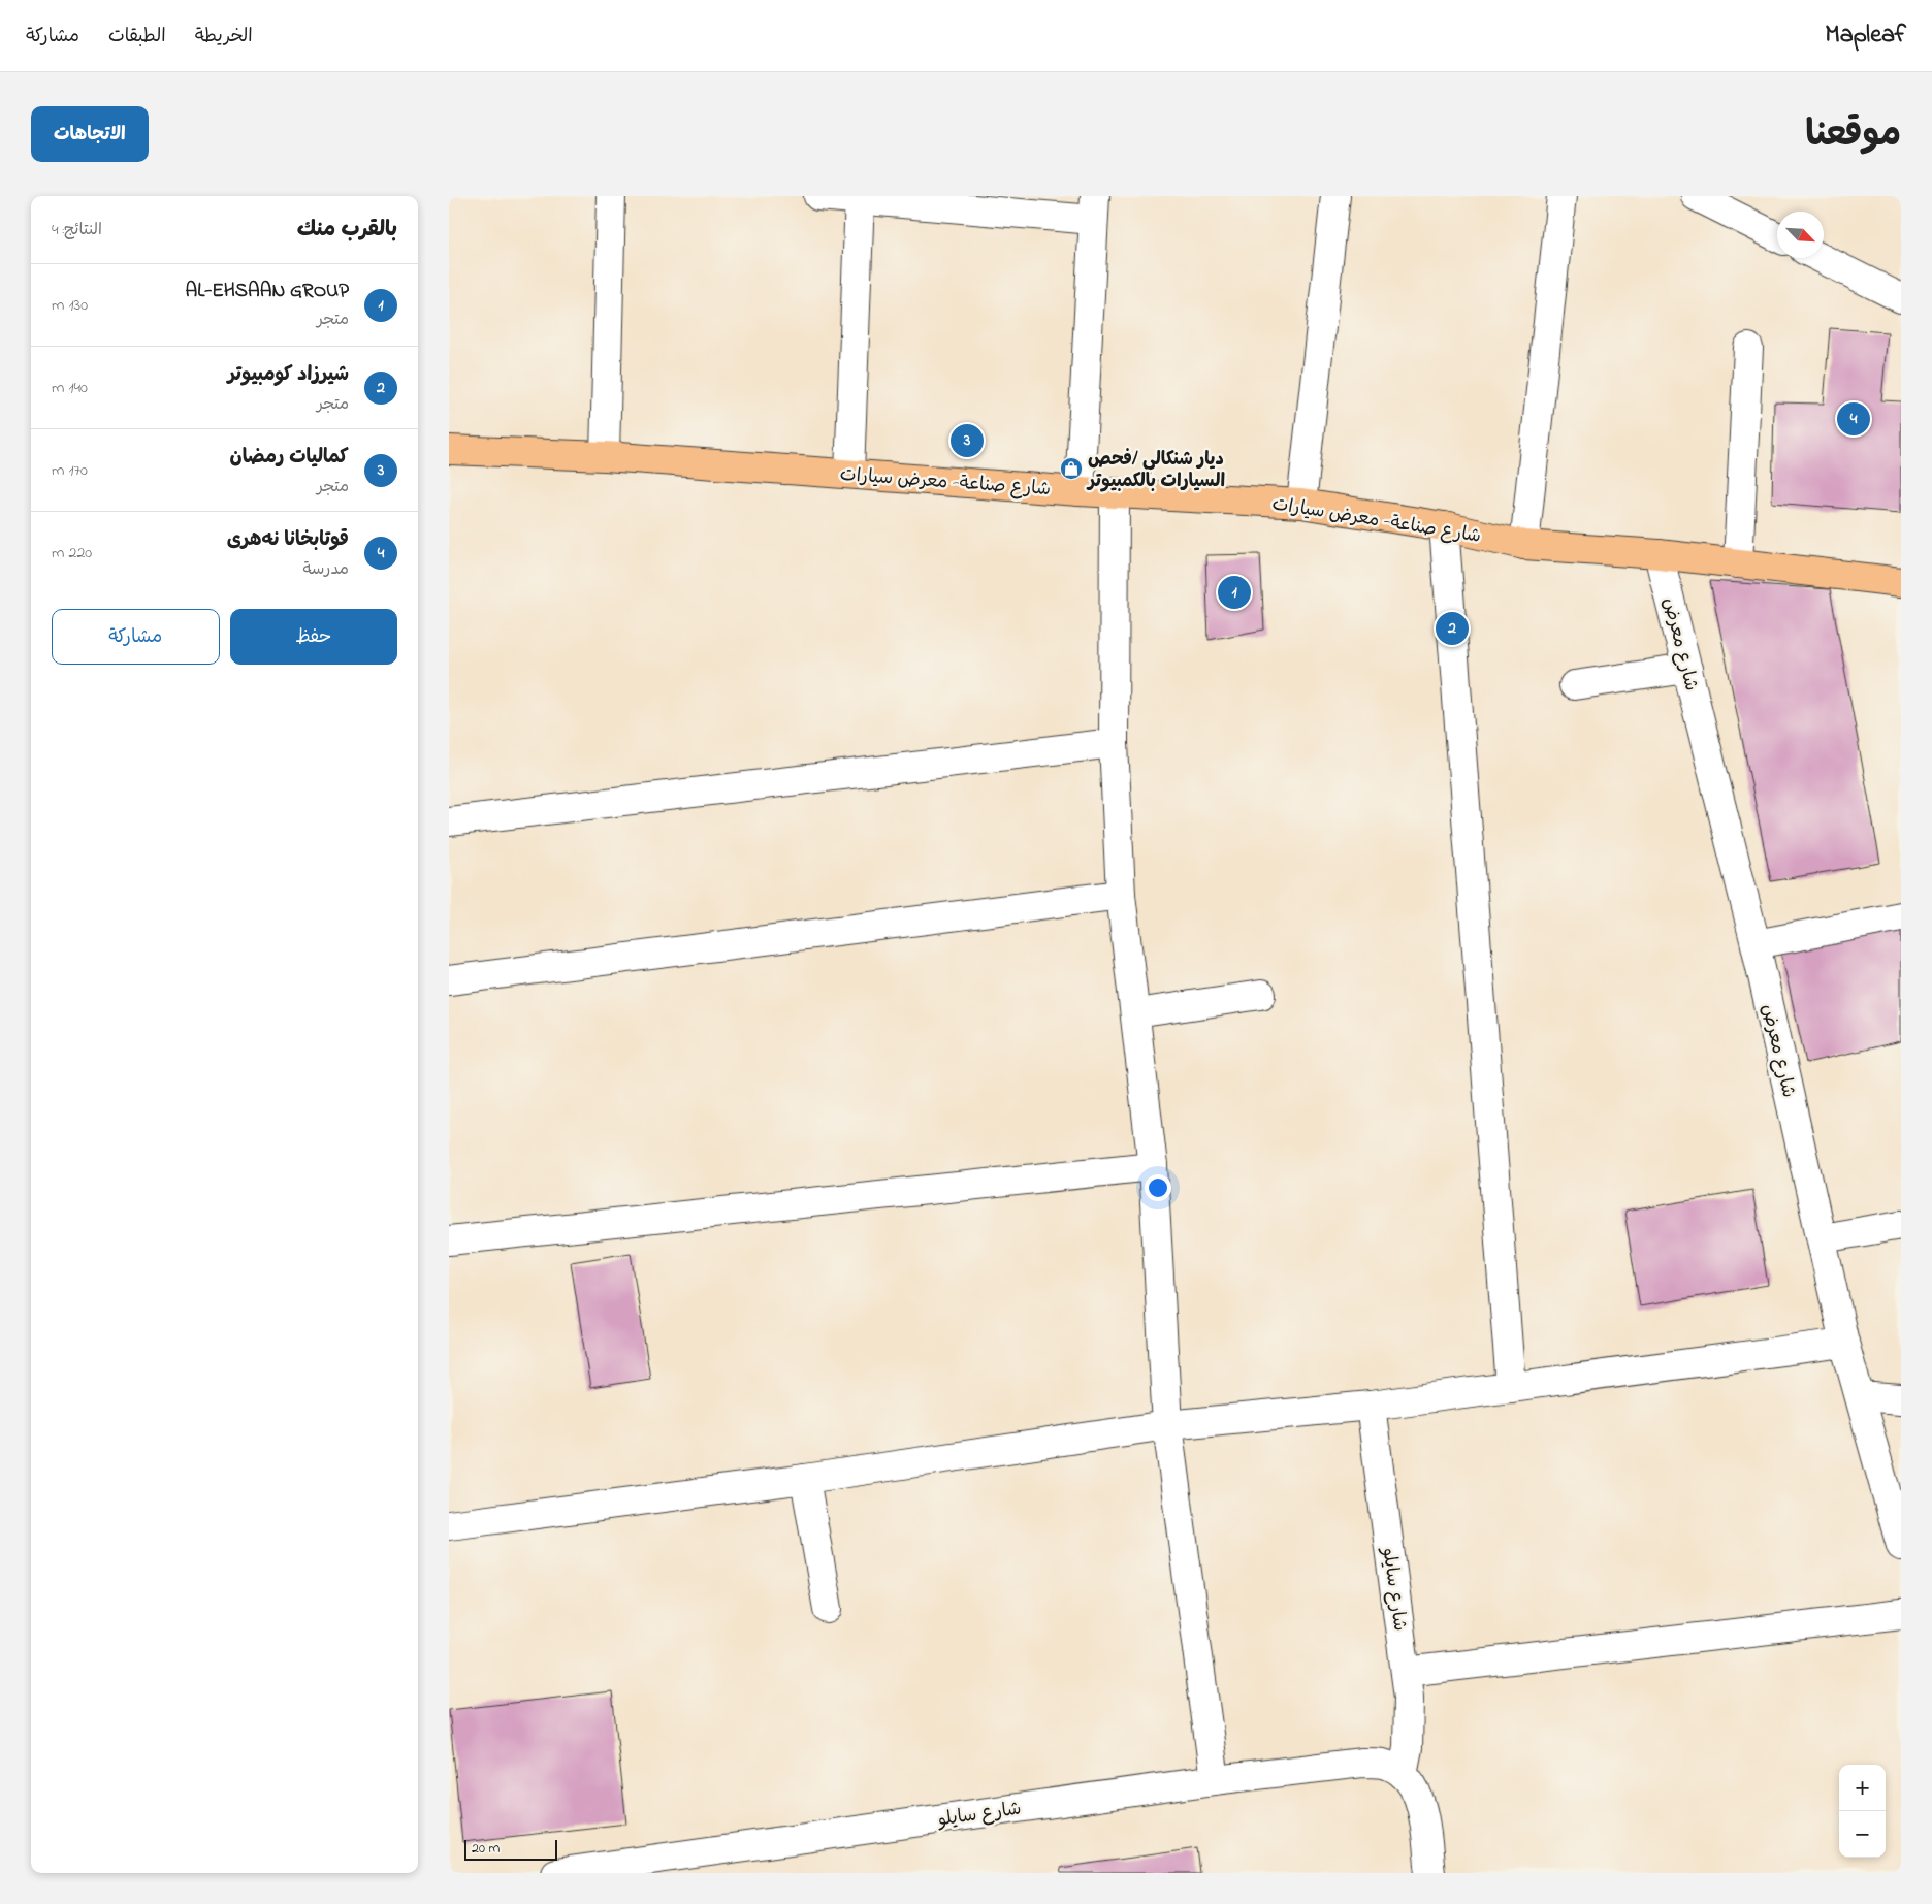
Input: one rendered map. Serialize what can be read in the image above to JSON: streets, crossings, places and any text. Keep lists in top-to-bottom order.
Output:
{
  "streets": {
    "main road": ["شارع صناعة- معرض سيارات"],
    "street": ["شارع معرض", "شارع سايلو"]
  },
  "crossings": [
    ["شارع صناعة- معرض سيارات", "شارع معرض"]
  ],
  "places": {
    "shop": ["ديار شنكالي /فحص السيارات بالكمبيوتر"]
  },
  "scale_bar": "20 m",
  "north": "bottom right",
  "page": {
    "header": "Mapleaf",
    "nav": ["الخريطة", "الطبقات", "مشاركة"],
    "title": "موقعنا",
    "buttons": [
      "الاتجاهات",
      ["حفظ", "مشاركة"]
    ],
    "heading": ["بالقرب منك", "النتائج: 4"],
    "list": [
      {
        "mark": "1",
        "name": "AL-EHSAAN GROUP",
        "note": "متجر",
        "value": "130 m"
      },
      {
        "mark": "2",
        "name": "شيرزاد كومبيوتر",
        "note": "متجر",
        "value": "140 m"
      },
      {
        "mark": "3",
        "name": "كماليات رمضان",
        "note": "متجر",
        "value": "170 m"
      },
      {
        "mark": "4",
        "name": "قوتابخانا نەهری",
        "note": "مدرسة",
        "value": "220 m"
      }
    ],
    "pins": [
      "4",
      "3",
      "1",
      "2"
    ],
    "map_buttons": ["+", "−"],
    "scale": "20 m"
  }
}
